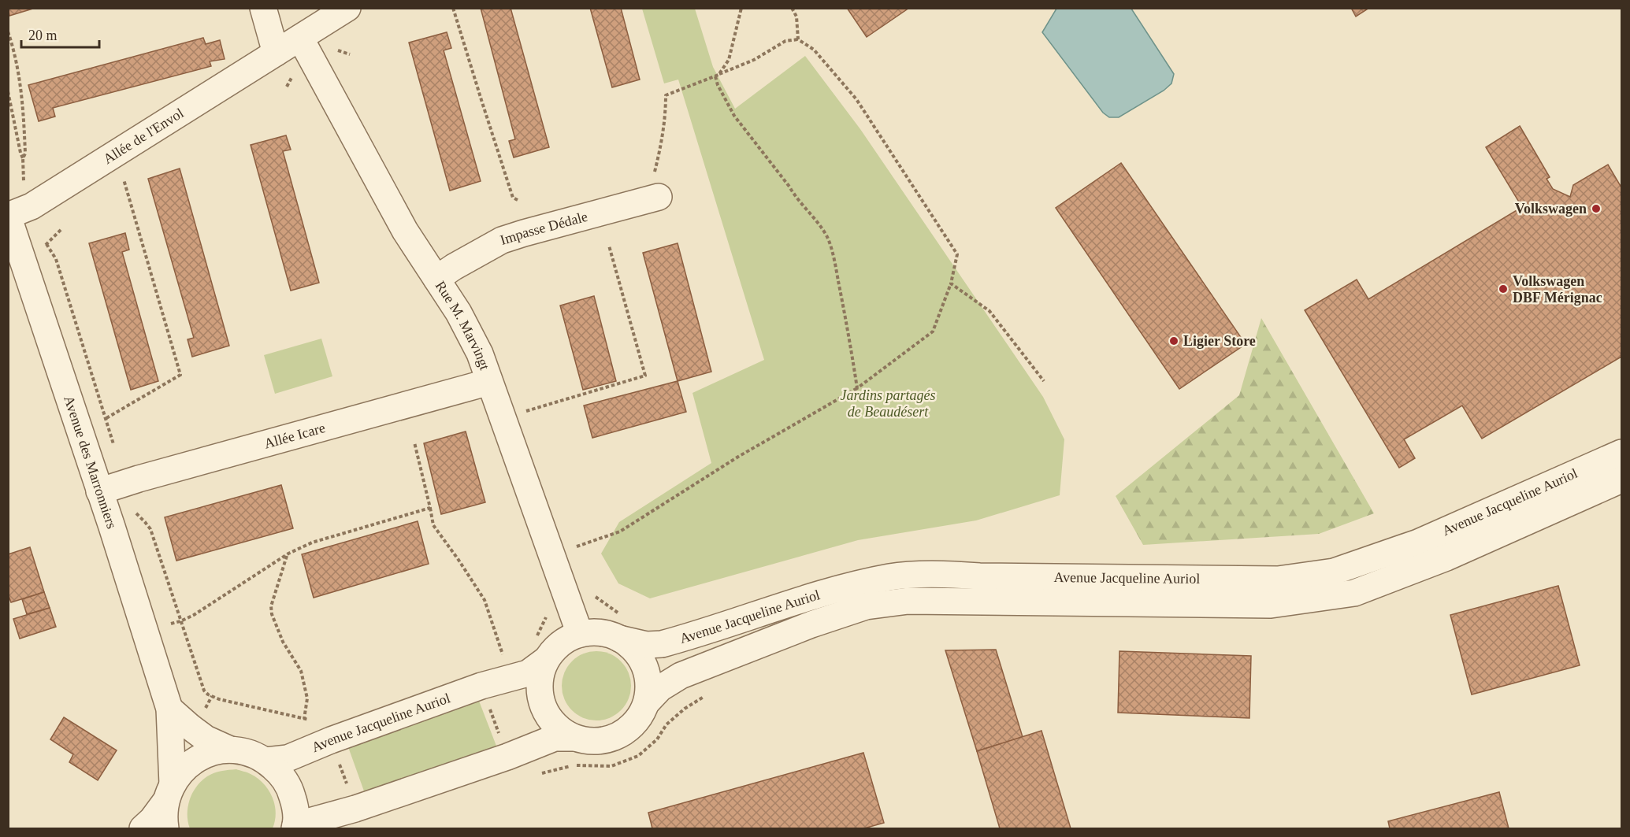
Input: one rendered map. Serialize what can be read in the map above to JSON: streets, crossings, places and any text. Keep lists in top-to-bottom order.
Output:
{
  "streets": {
    "street": [
      "Allée de l'Envol",
      "Impasse Dédale",
      "Rue M. Marvingt",
      "Allée Icare",
      "Avenue des Marronniers",
      "Avenue Jacqueline Auriol"
    ]
  },
  "crossings": [
    ["Allée de l'Envol", "Rue M. Marvingt"],
    ["Allée de l'Envol", "Avenue des Marronniers"],
    ["Impasse Dédale", "Rue M. Marvingt"],
    ["Rue M. Marvingt", "Allée Icare"],
    ["Rue M. Marvingt", "Avenue Jacqueline Auriol"],
    ["Allée Icare", "Avenue des Marronniers"]
  ],
  "parks": ["Jardins partagés de Beaudésert"],
  "places": ["Volkswagen", "Volkswagen DBF Mérignac", "Ligier Store"],
  "scale_bar": "20 m"
}
